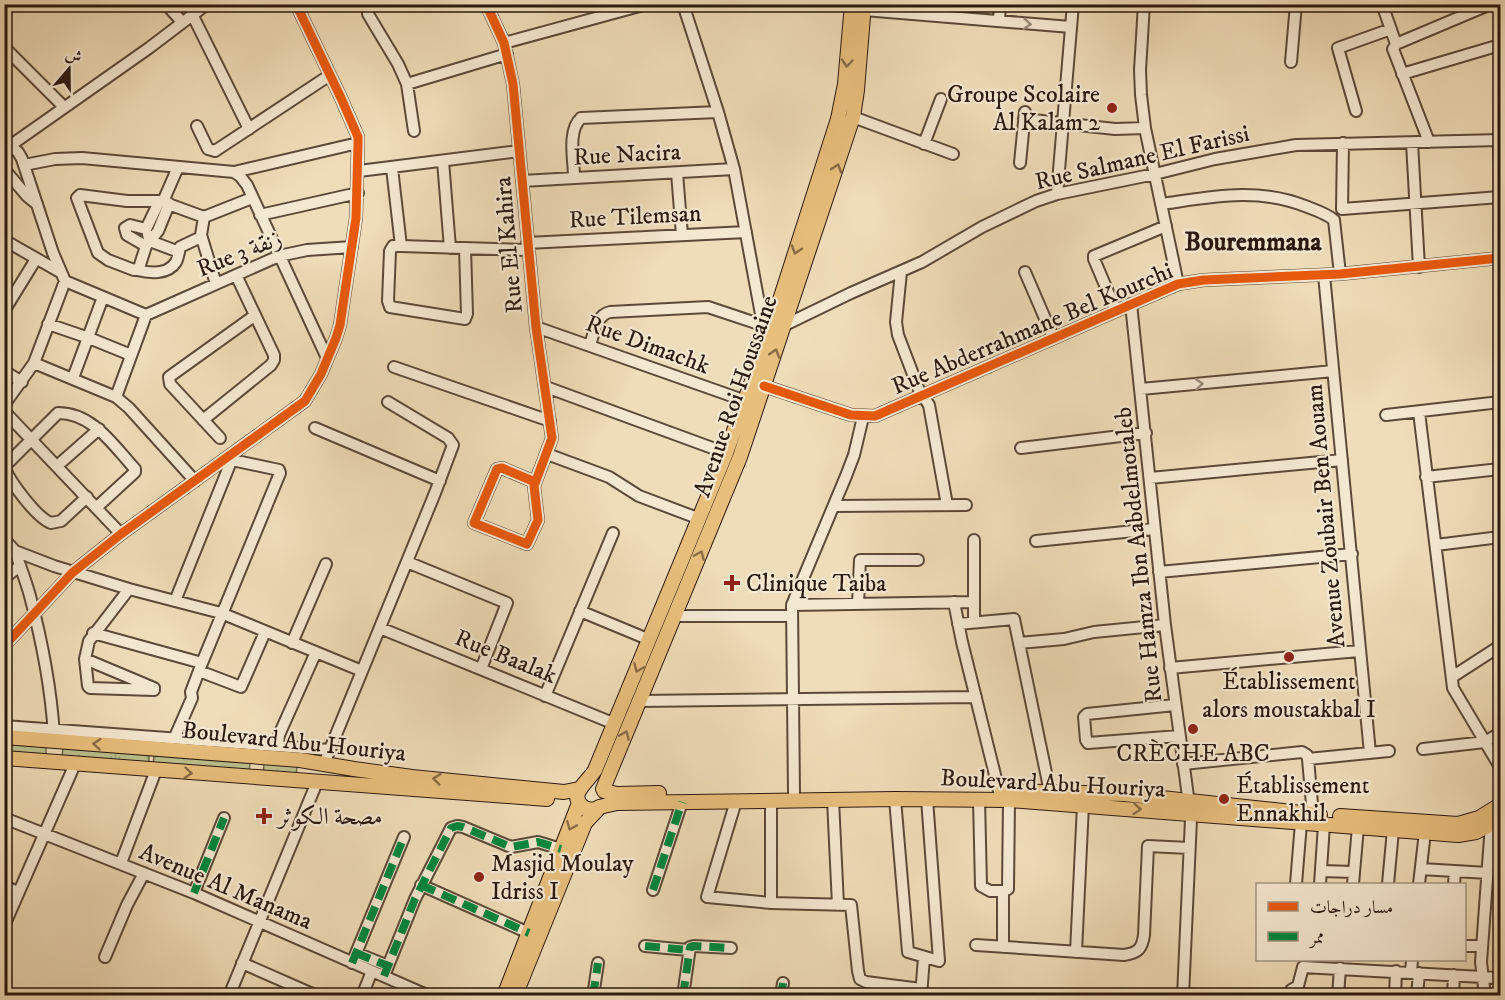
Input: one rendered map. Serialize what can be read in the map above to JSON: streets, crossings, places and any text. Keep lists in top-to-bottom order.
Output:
{
  "streets": {
    "main road": ["Avenue Roi Houssaine", "Boulevard Abu Houriya"],
    "street": [
      "Rue Nacira",
      "Rue Salmane El Farissi",
      "Rue Tilemsan",
      "Rue El Kahira",
      "Rue 3 زنقة",
      "Rue Abderrahmane Bel Kourchi",
      "Rue Dimachk",
      "Avenue Zoubair Ben Aouam",
      "Rue Hamza Ibn Aabdelmotaleb",
      "Rue Baalak",
      "Avenue Al Manama"
    ]
  },
  "crossings": [
    ["Rue Nacira", "Rue El Kahira"],
    ["Rue Salmane El Farissi", "Avenue Roi Houssaine"],
    ["Rue Tilemsan", "Rue El Kahira"],
    ["Rue El Kahira", "Rue Dimachk"],
    ["Rue Abderrahmane Bel Kourchi", "Avenue Roi Houssaine"],
    ["Rue Abderrahmane Bel Kourchi", "Avenue Zoubair Ben Aouam"],
    ["Rue Abderrahmane Bel Kourchi", "Rue Hamza Ibn Aabdelmotaleb"],
    ["Rue Dimachk", "Avenue Roi Houssaine"],
    ["Avenue Roi Houssaine", "Rue Baalak"],
    ["Avenue Roi Houssaine", "Boulevard Abu Houriya"],
    ["Rue Hamza Ibn Aabdelmotaleb", "Boulevard Abu Houriya"]
  ],
  "districts": ["Bouremmana"],
  "places": {
    "other": [
      "Groupe Scolaire Al Kalam 2",
      "Établissement alors moustakbal I",
      "CRÈCHE ABC",
      "Établissement Ennakhil",
      "Masjid Moulay Idriss I"
    ],
    "health": ["Clinique Taiba", "مصحة الكوثر"]
  },
  "legend": ["مسار دراجات", "ممر"],
  "north": "top"
}
